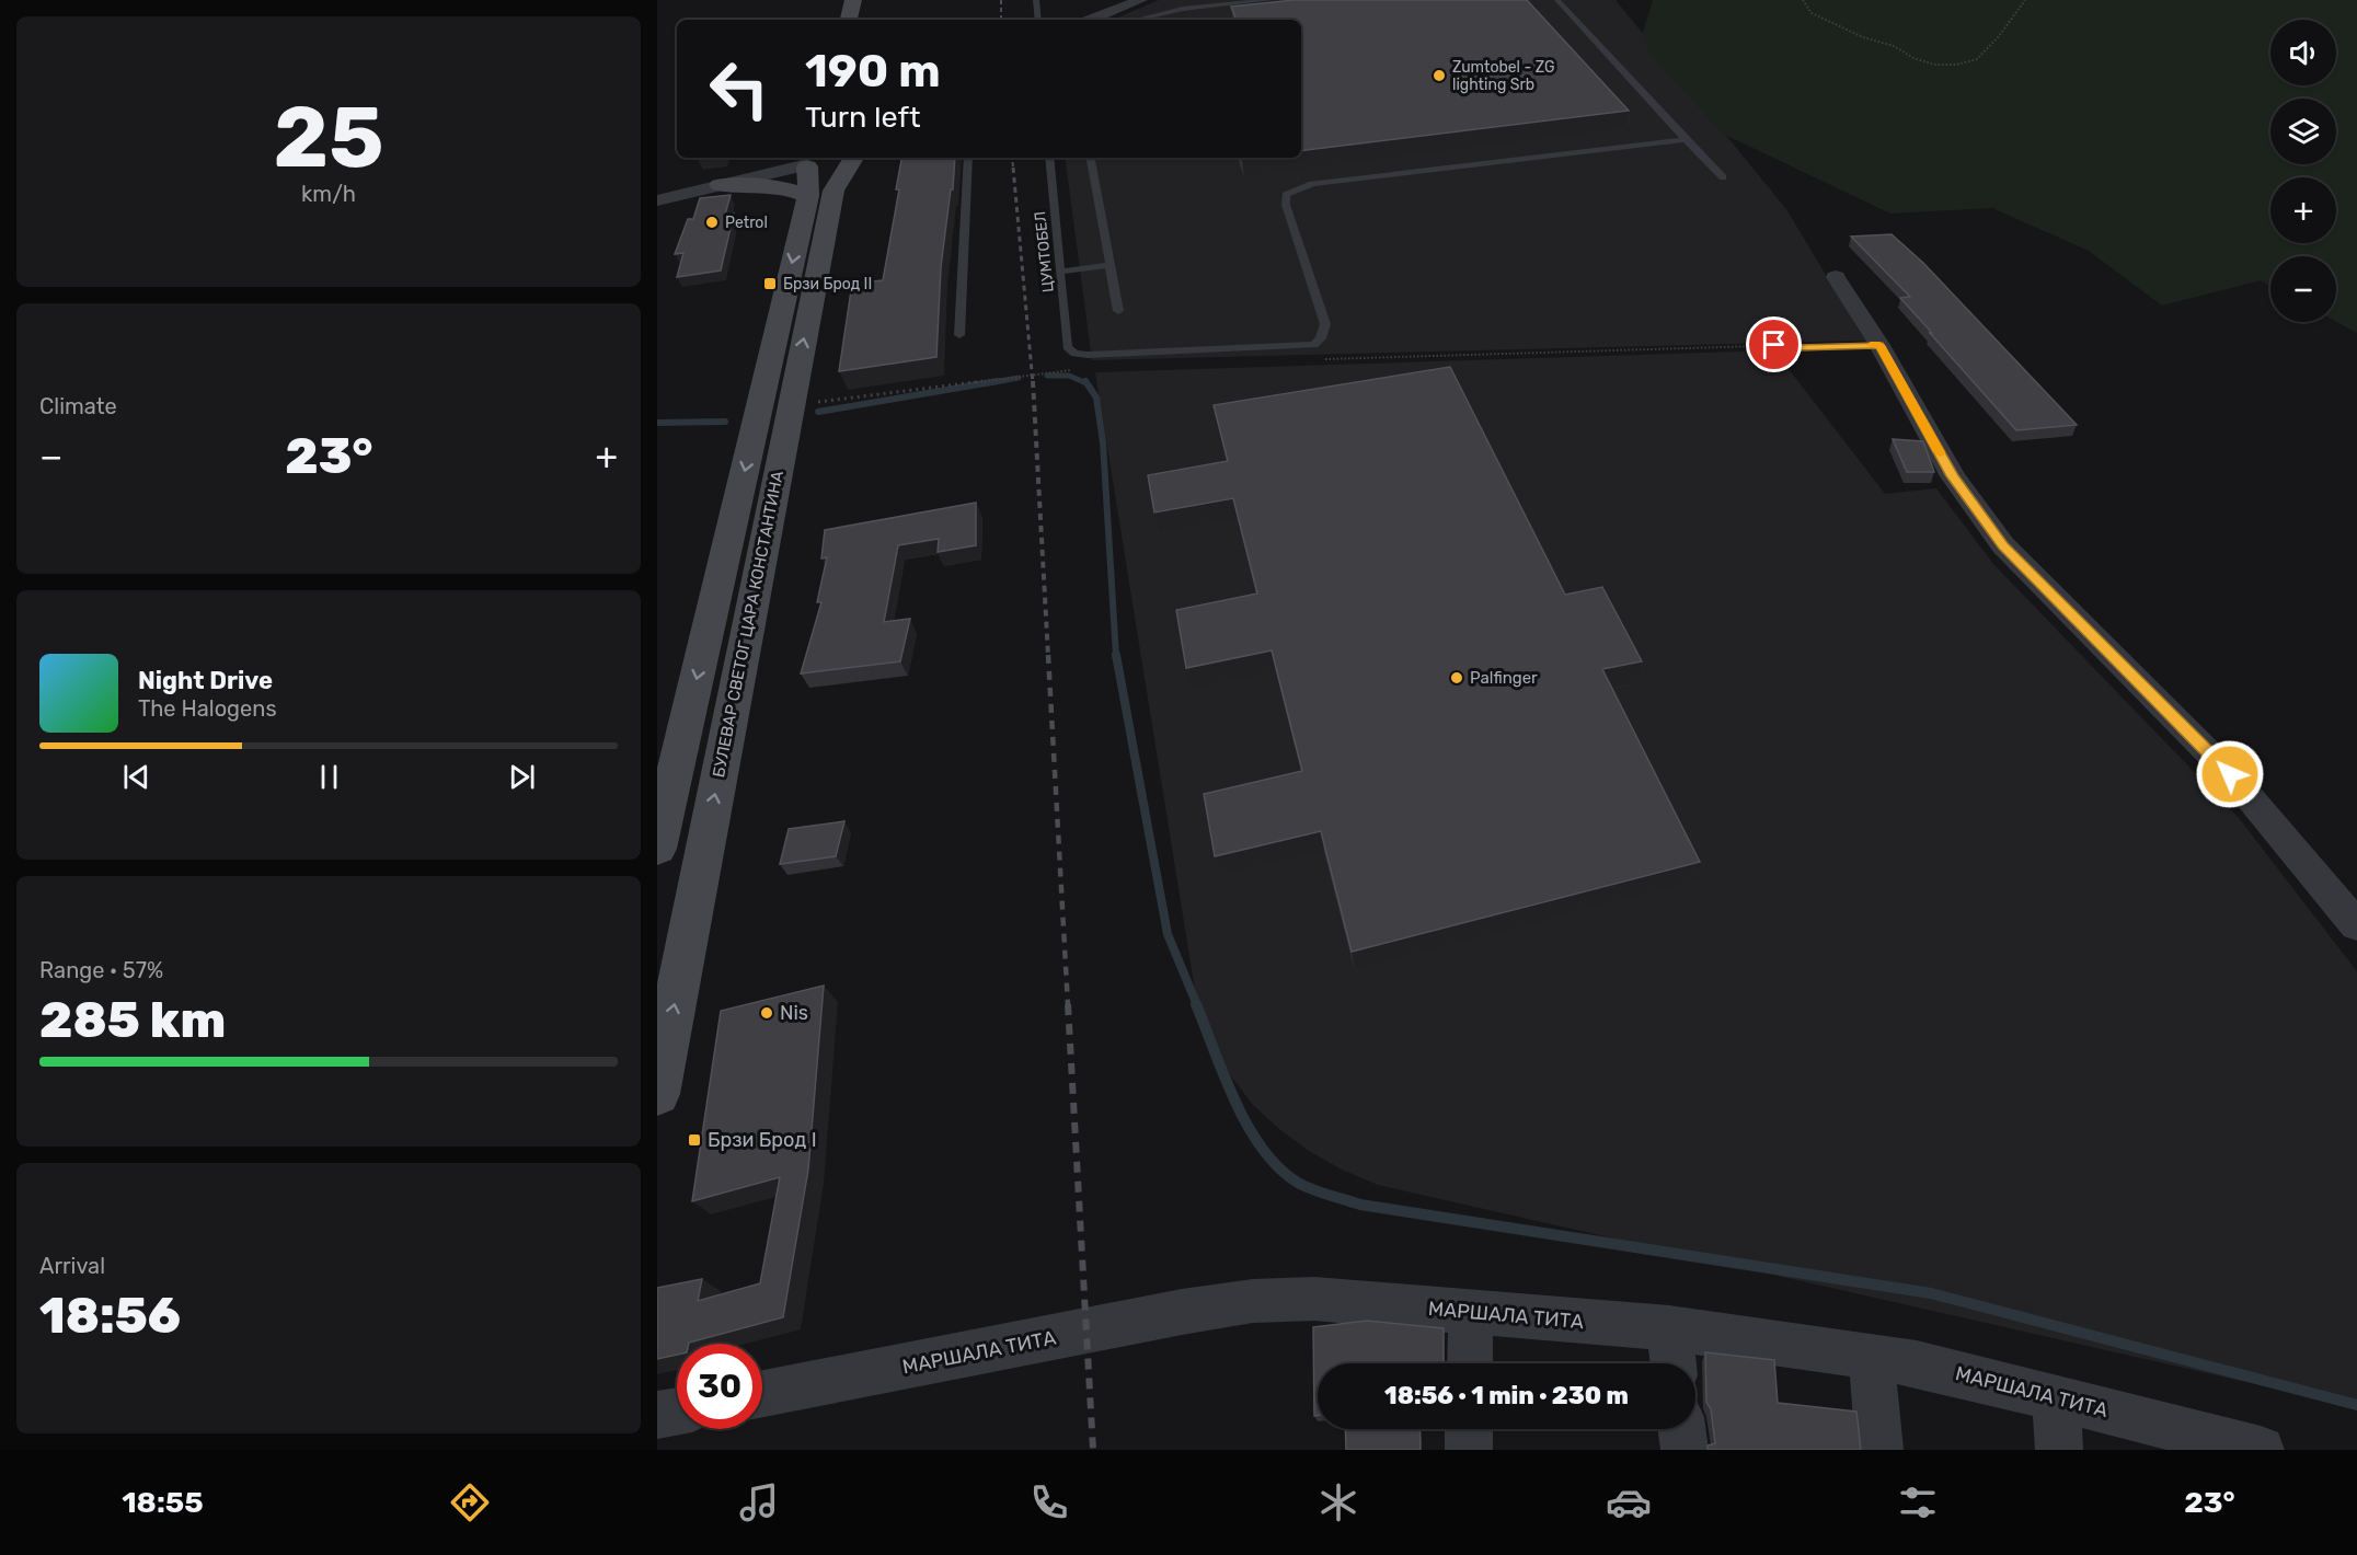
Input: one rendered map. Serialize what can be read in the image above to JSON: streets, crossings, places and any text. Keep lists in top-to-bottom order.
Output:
{
  "streets": {
    "main road": ["БУЛЕВАР СВЕТОГ ЦАРА КОНСТАНТИНА"],
    "street": ["МАРШАЛА ТИТА"],
    "lane": ["ЦУМТОБЕЛ"]
  },
  "places": {
    "other": [
      "Zumtobel - ZG lighting Srb",
      "Petrol",
      "Palfinger",
      "Nis"
    ],
    "transit": ["Брзи Брод II", "Брзи Брод I"]
  },
  "page": {
    "tile": [
      ["25", "km/h"],
      "Climate",
      ["Range · 57%", "285 km"],
      ["Arrival", "18:56"]
    ],
    "map_buttons": ["+", "−"],
    "turn": ["190 m", "Turn left"],
    "heat": ["−", "23°", "+"],
    "song": ["Night Drive", "The Halogens"],
    "limit": "30",
    "trip": "18:56 · 1 min · 230 m",
    "tabs": ["18:55", "23°"]
  }
}
